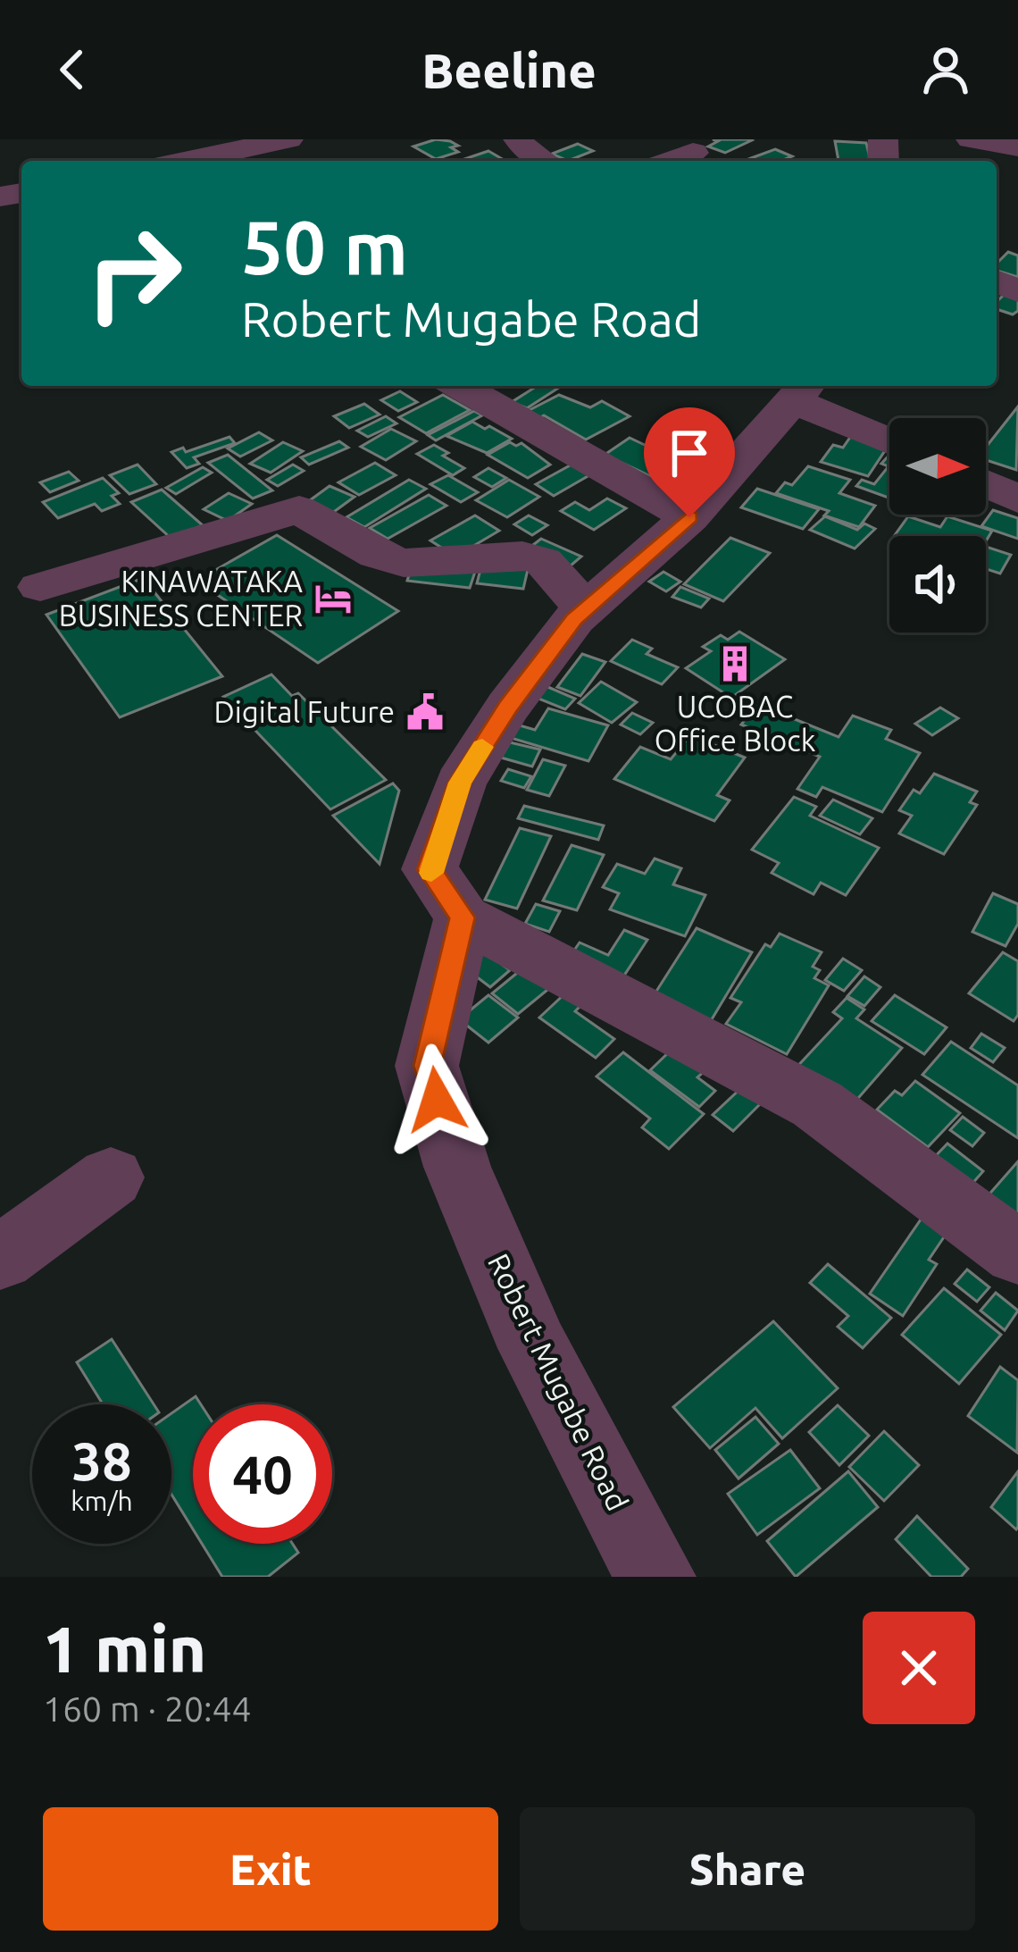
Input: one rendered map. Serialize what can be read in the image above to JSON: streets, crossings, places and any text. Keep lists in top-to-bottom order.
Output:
{
  "streets": {
    "street": ["Robert Mugabe Road"]
  },
  "places": {
    "hotel": ["KINAWATAKA BUSINESS CENTER"],
    "building": ["UCOBAC Office Block"],
    "public building": ["Digital Future"]
  },
  "north": "right",
  "page": {
    "header": "Beeline",
    "turn": ["50 m", "Robert Mugabe Road"],
    "speed": "38 km/h",
    "limit": "40",
    "heading": ["1 min", "160 m · 20:44"],
    "buttons": ["Exit", "Share"]
  }
}
